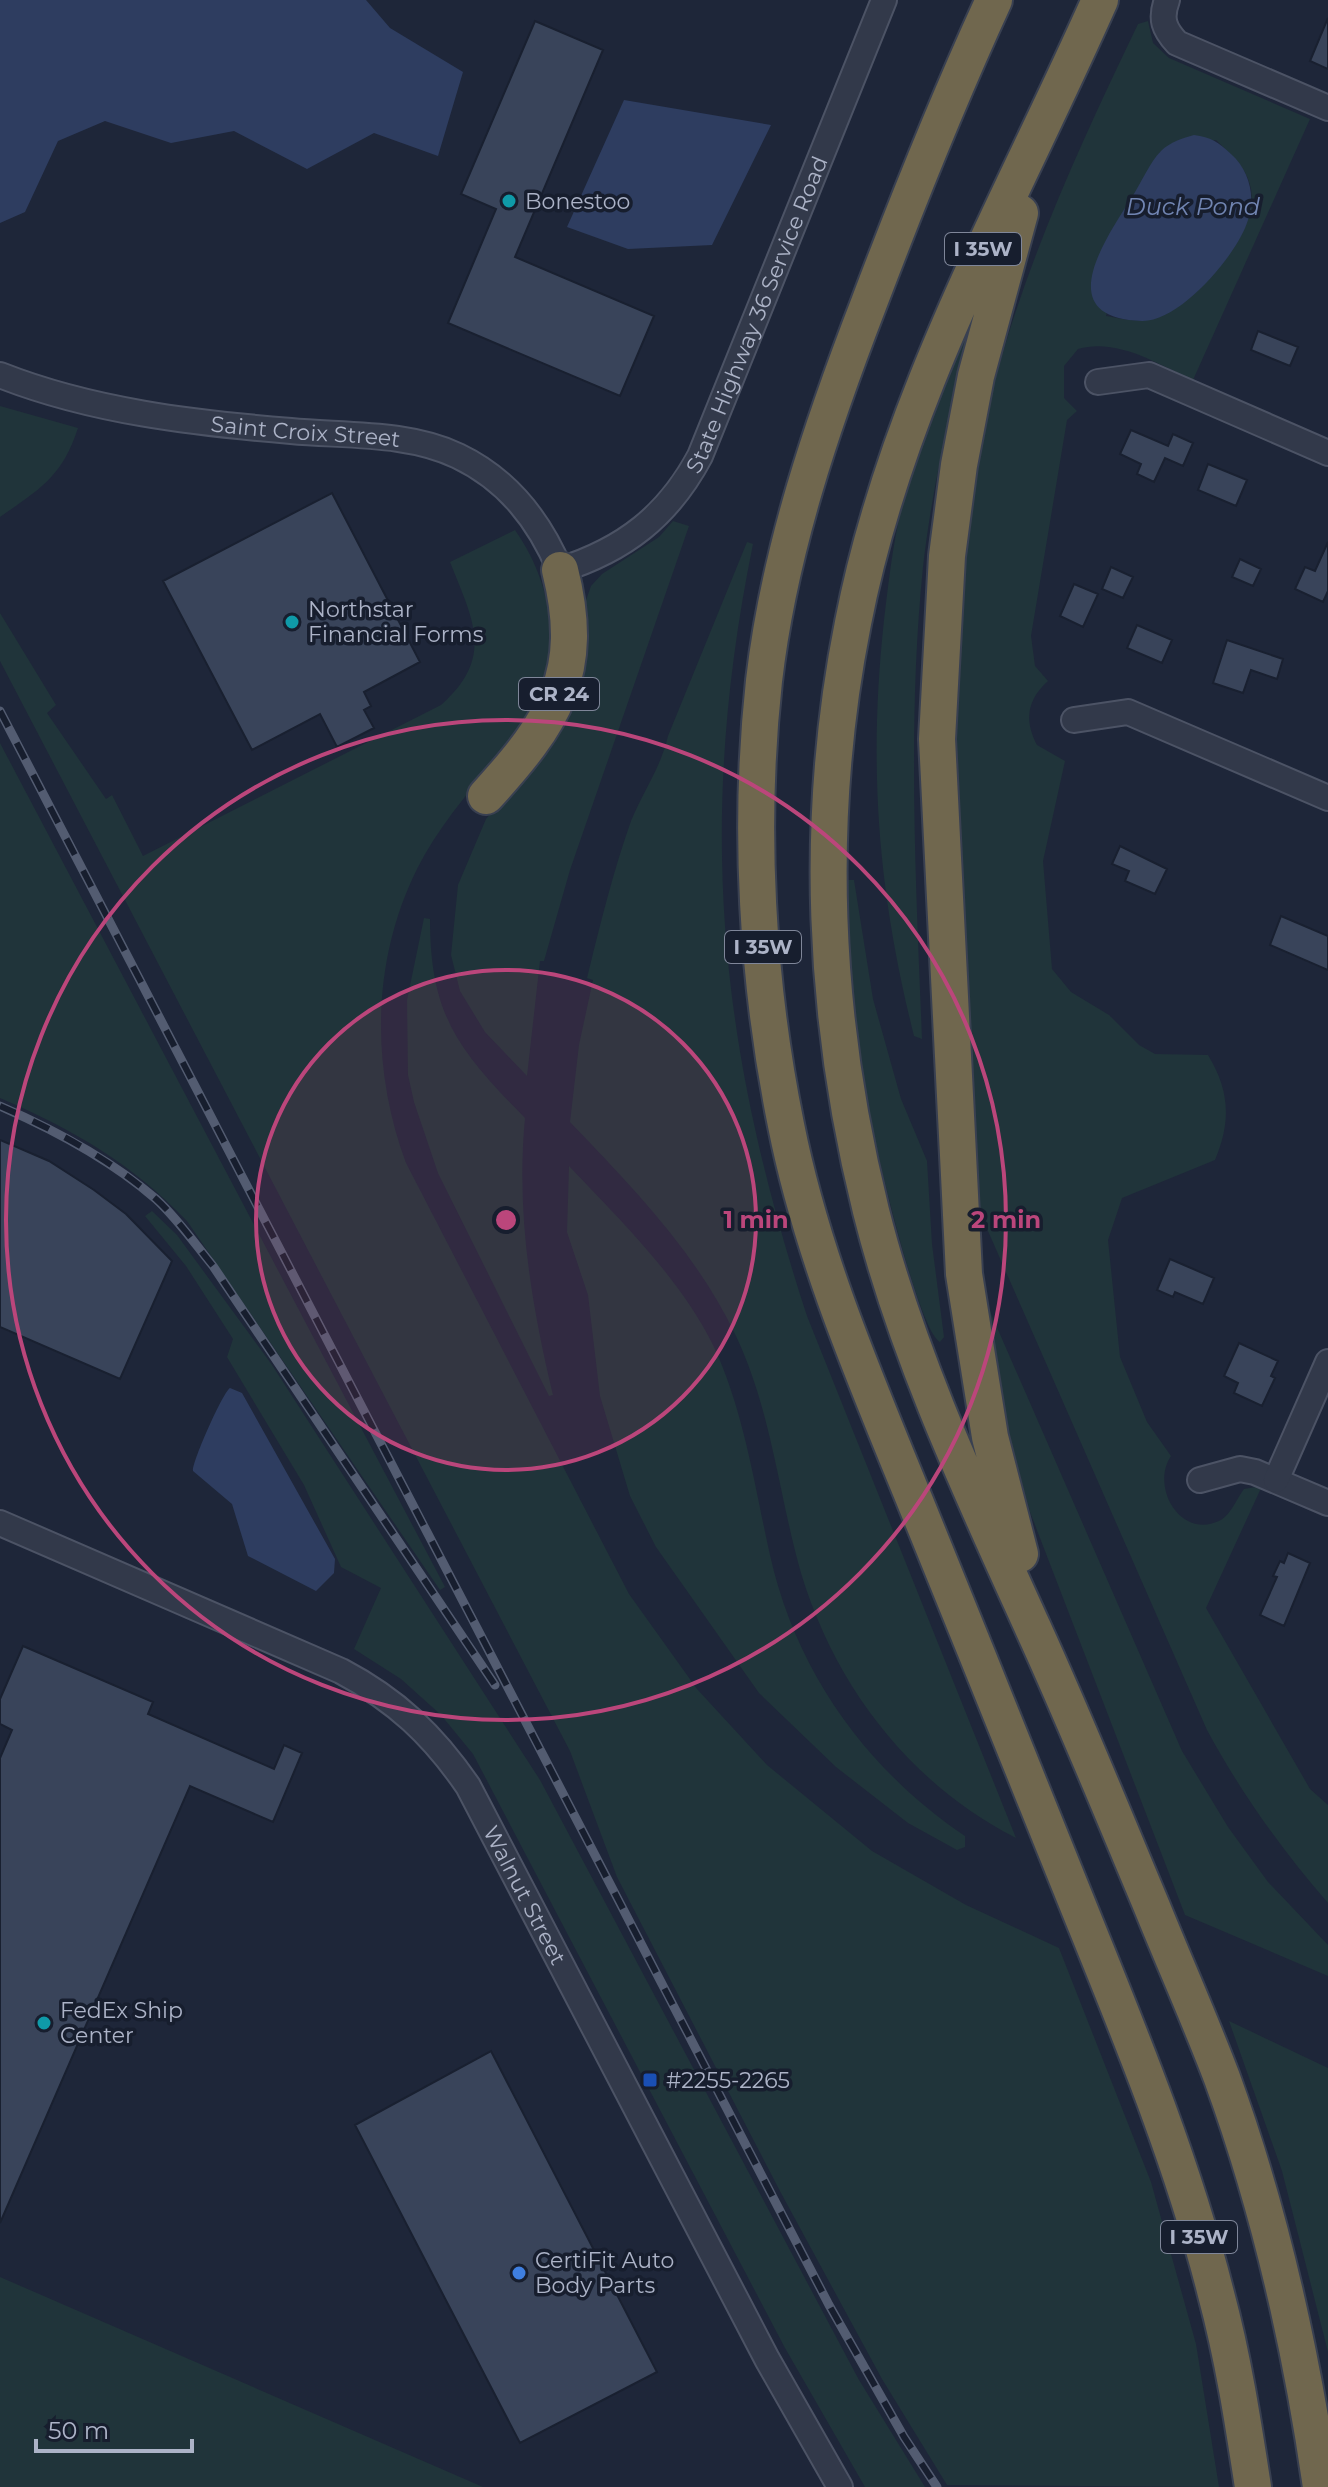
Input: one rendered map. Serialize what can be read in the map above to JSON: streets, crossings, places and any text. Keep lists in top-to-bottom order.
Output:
{
  "streets": {
    "highway": ["I 35W", "CR 24"],
    "street": ["State Highway 36 Service Road", "Saint Croix Street", "Walnut Street"]
  },
  "crossings": [
    ["State Highway 36 Service Road", "Saint Croix Street"],
    ["State Highway 36 Service Road", "CR 24"],
    ["Saint Croix Street", "CR 24"]
  ],
  "water": ["Duck Pond"],
  "places": {
    "other": [
      "Bonestoo",
      "Northstar Financial Forms",
      "FedEx Ship Center",
      "CertiFit Auto Body Parts"
    ],
    "transit": ["#2255-2265"]
  },
  "scale_bar": "50 m",
  "rings": ["1 min", "2 min"]
}
